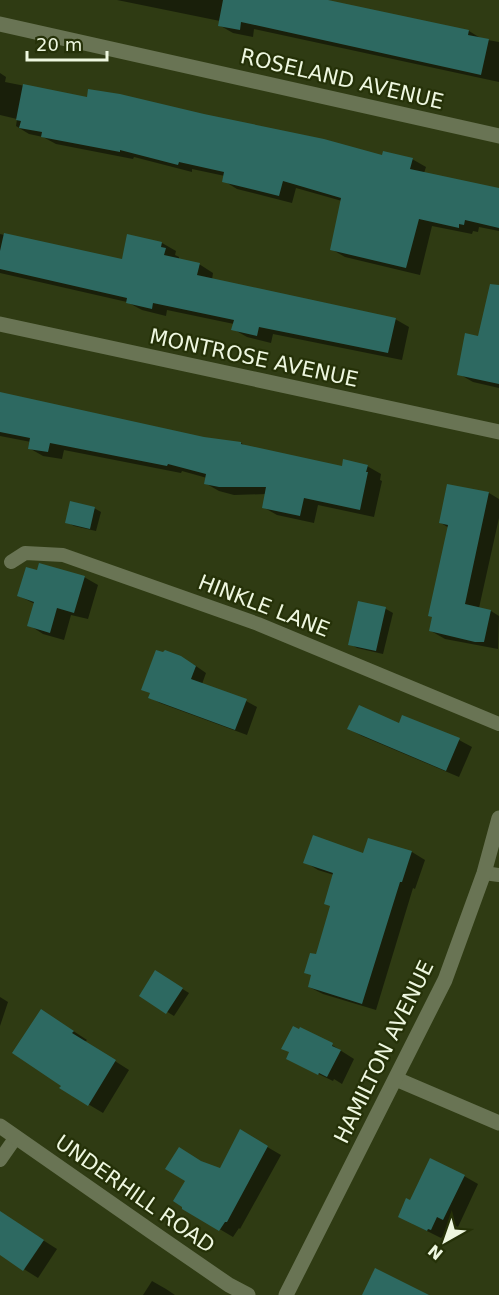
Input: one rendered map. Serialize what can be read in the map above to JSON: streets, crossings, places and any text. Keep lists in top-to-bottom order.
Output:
{
  "streets": {
    "street": [
      "ROSELAND AVENUE",
      "MONTROSE AVENUE",
      "HAMILTON AVENUE",
      "UNDERHILL ROAD"
    ],
    "lane": ["HINKLE LANE"]
  },
  "scale_bar": "20 m",
  "north": "bottom left"
}
